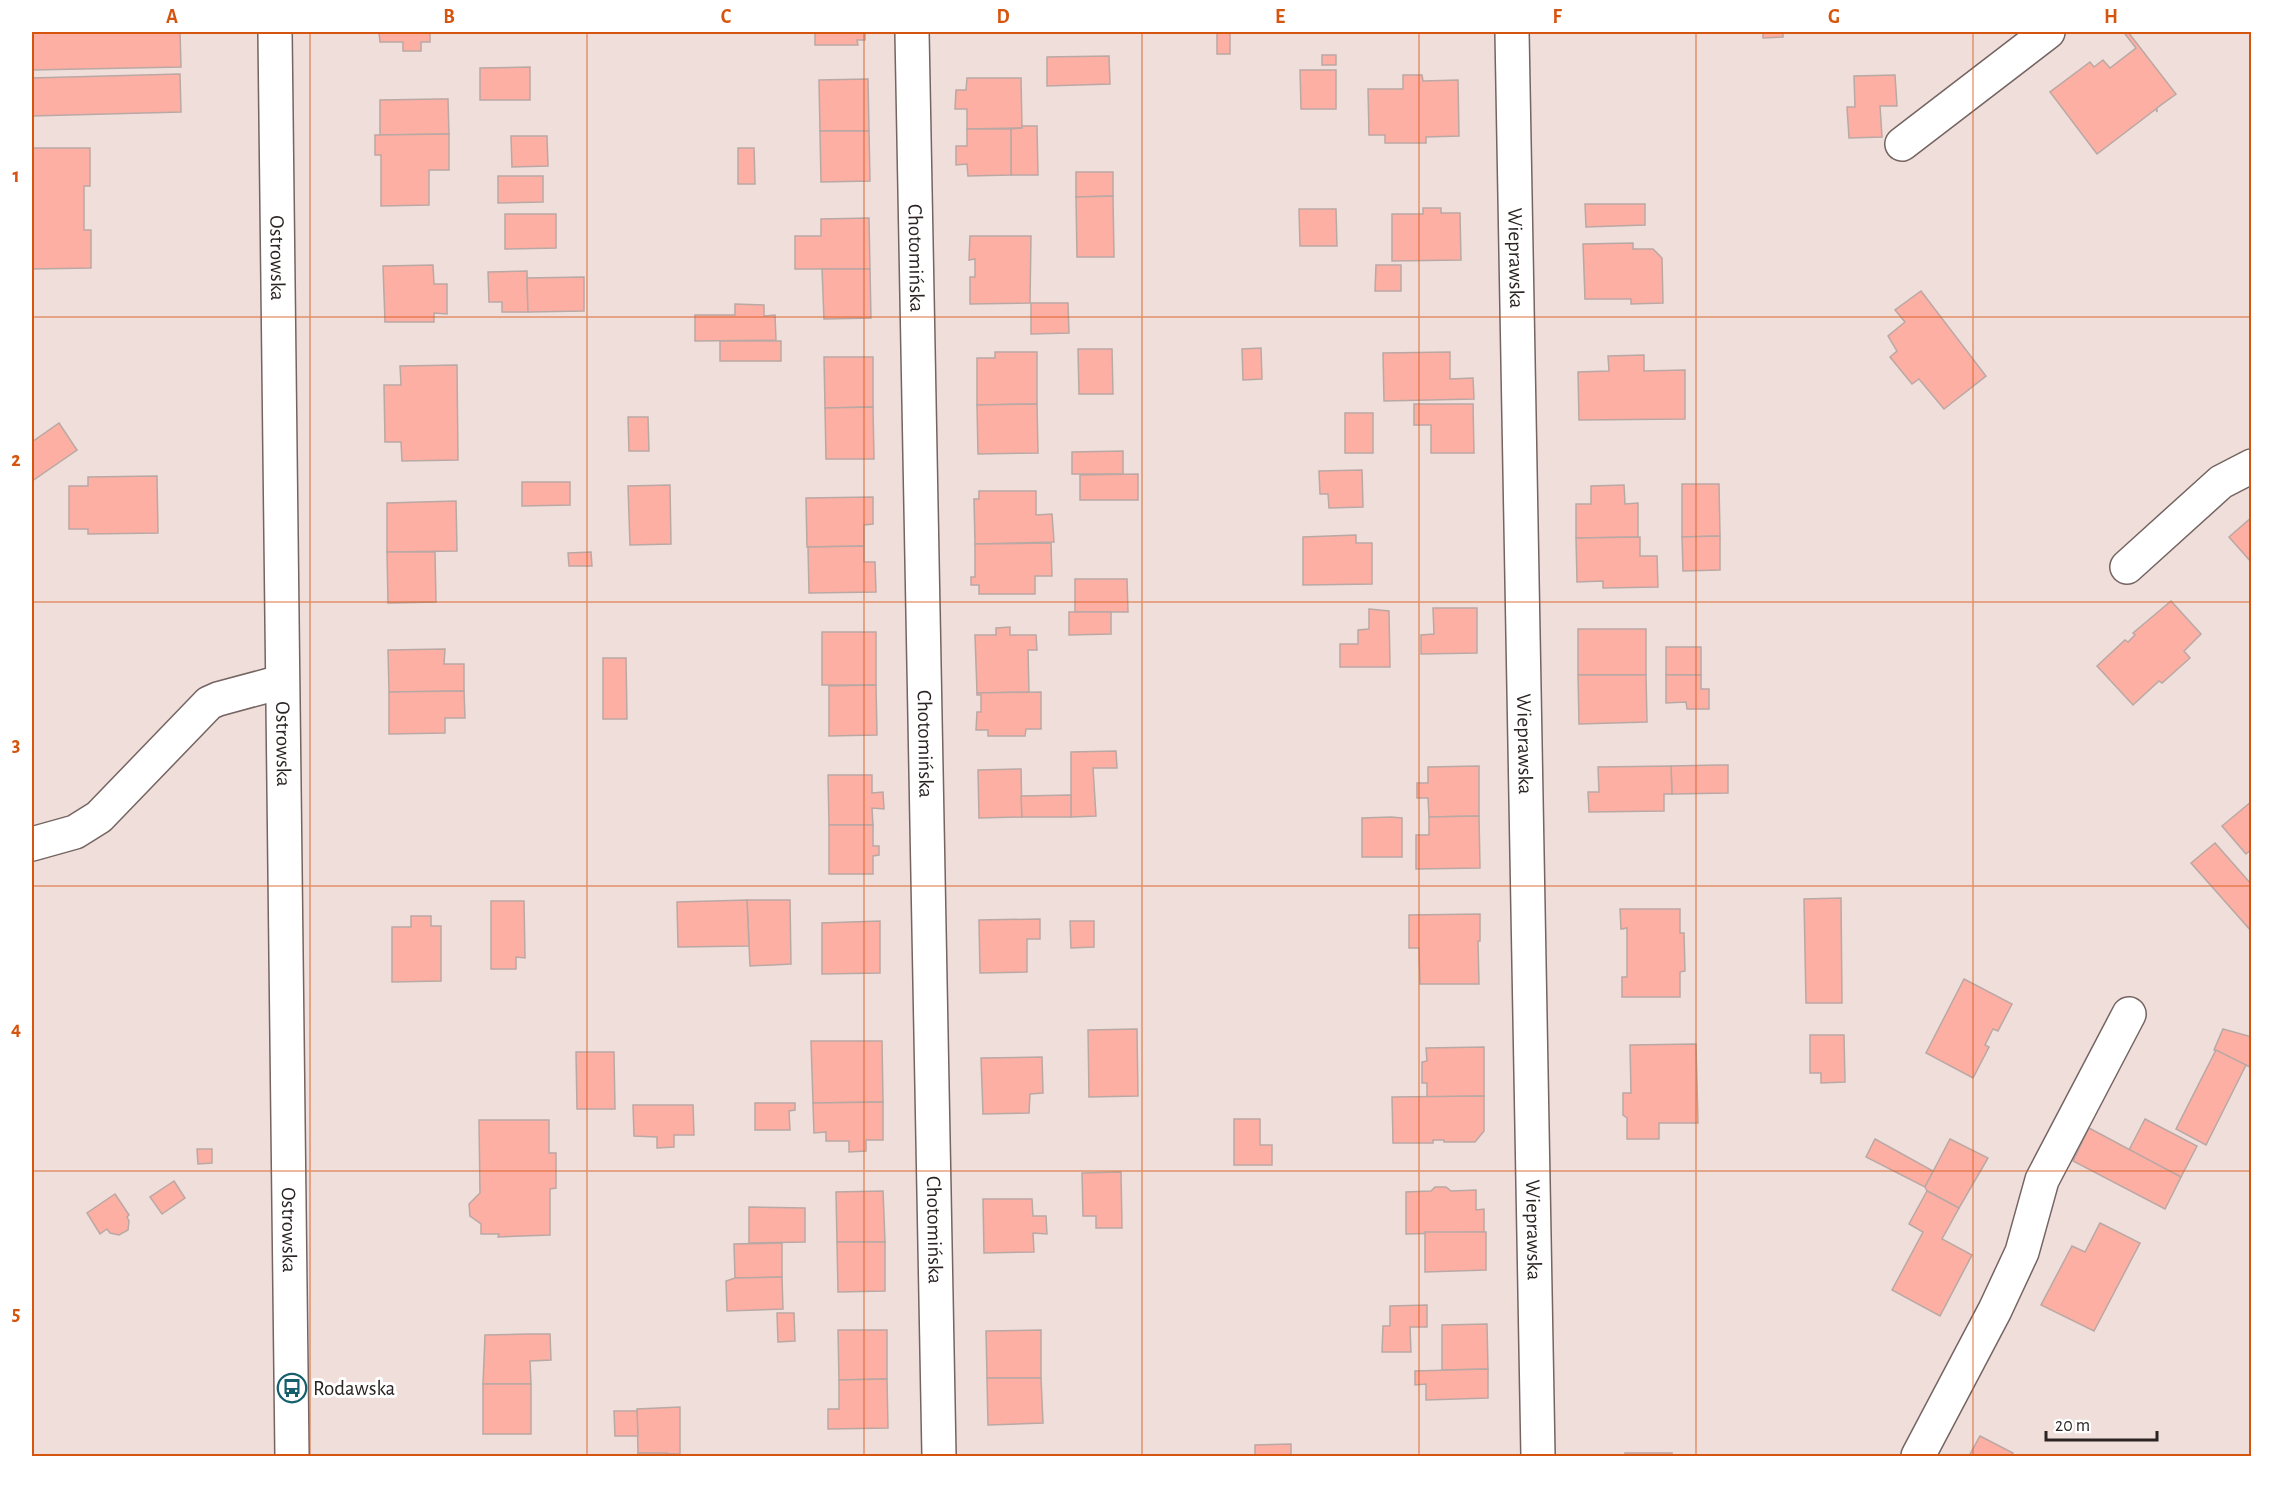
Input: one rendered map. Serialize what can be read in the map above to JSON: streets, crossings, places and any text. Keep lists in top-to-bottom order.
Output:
{
  "streets": {
    "street": ["Ostrowska", "Chotomińska", "Wieprawska"]
  },
  "places": {
    "bus stop": ["Rodawska"]
  },
  "scale_bar": "20 m",
  "grid": {
    "columns": [
      "A",
      "B",
      "C",
      "D",
      "E",
      "F",
      "G",
      "H"
    ],
    "rows": [
      "1",
      "2",
      "3",
      "4",
      "5"
    ]
  }
}
